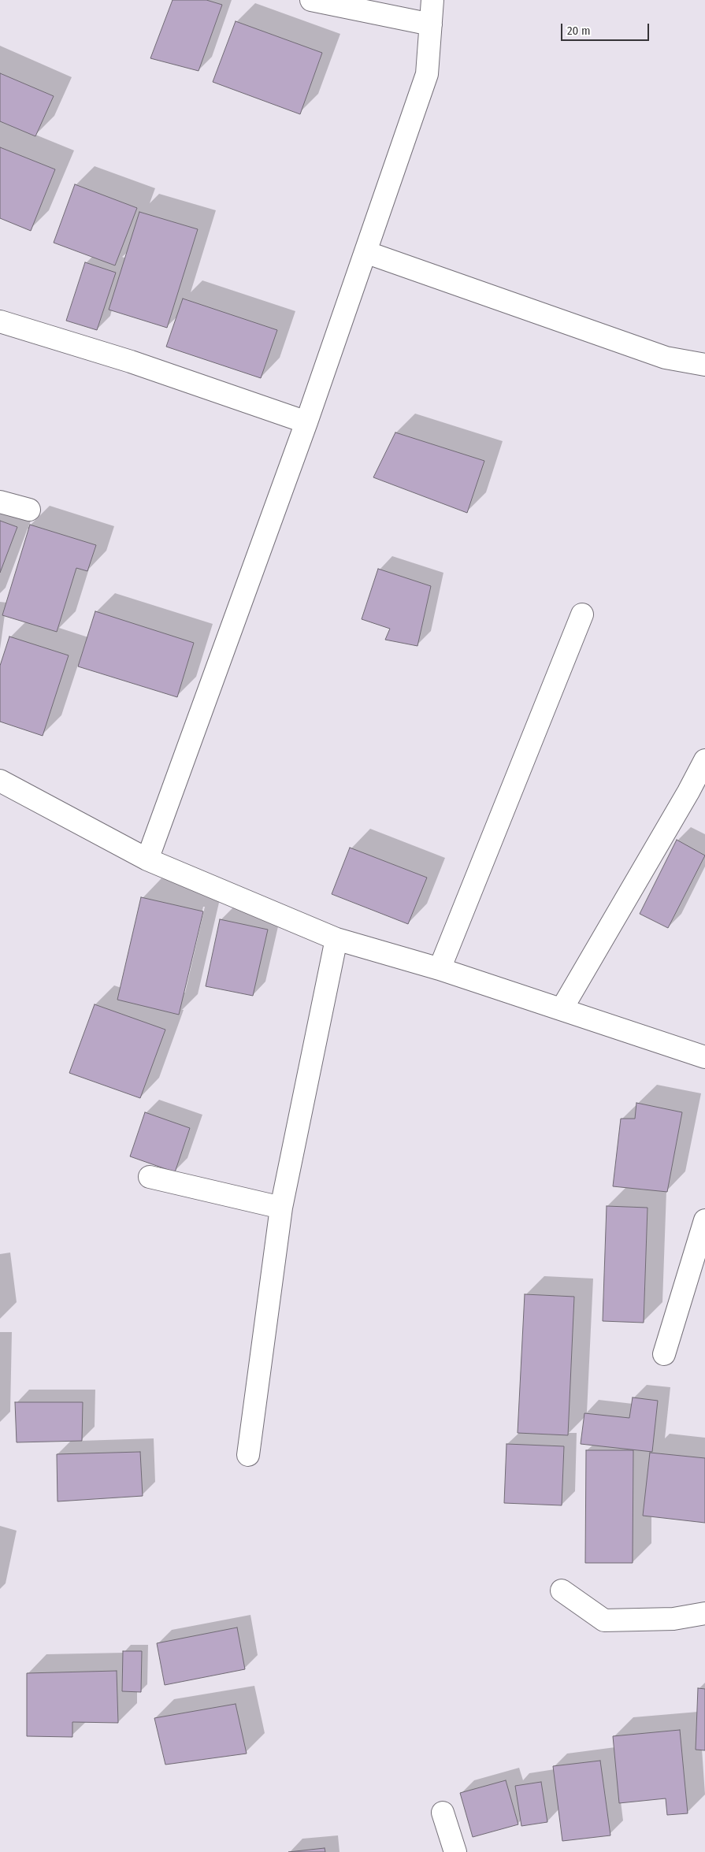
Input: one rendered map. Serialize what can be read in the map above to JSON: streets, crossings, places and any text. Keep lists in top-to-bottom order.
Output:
{
  "scale_bar": "20 m"
}
